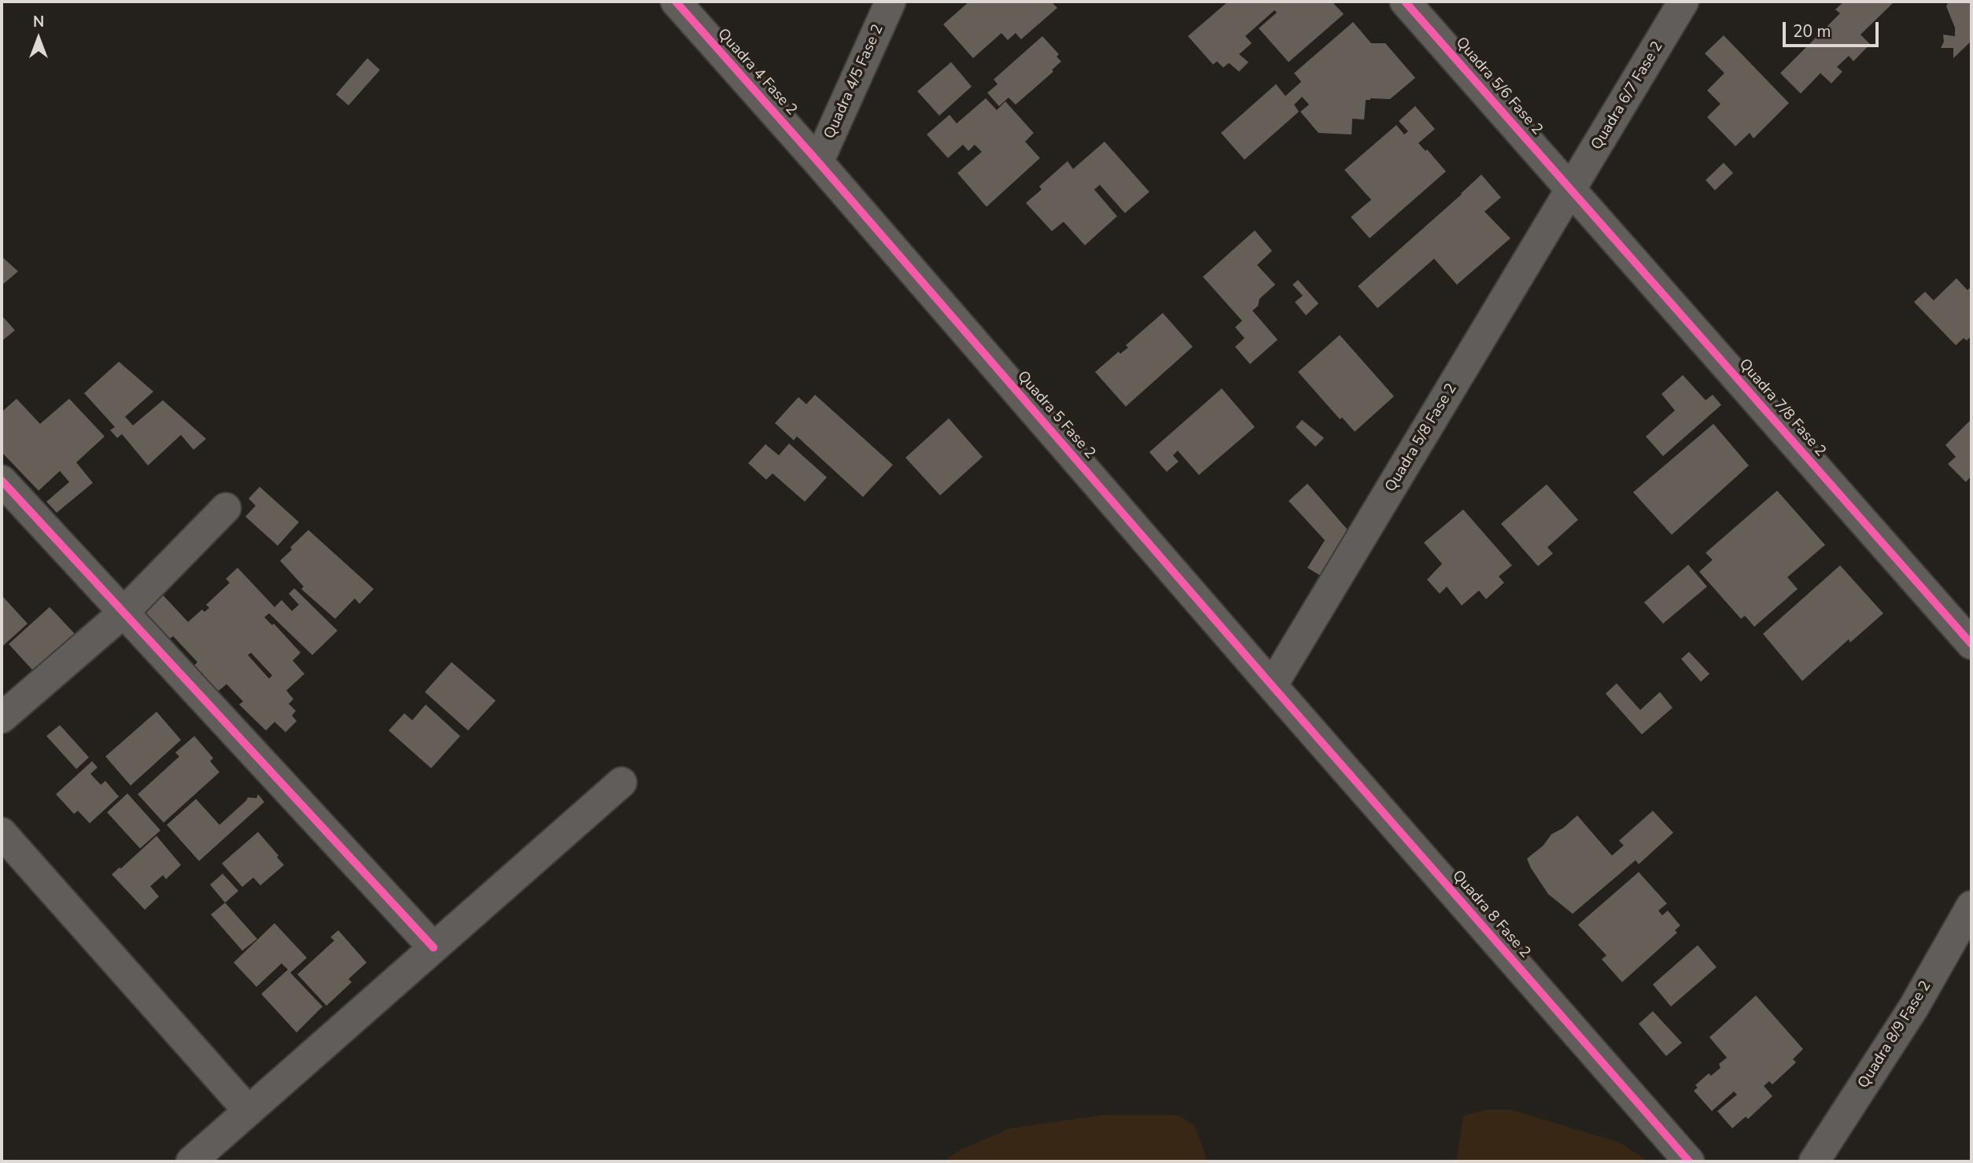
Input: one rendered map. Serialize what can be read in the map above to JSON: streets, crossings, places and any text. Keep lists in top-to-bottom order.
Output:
{
  "streets": {
    "street": [
      "Quadra 4 Fase 2",
      "Quadra 4/5 Fase 2",
      "Quadra 5/6 Fase 2",
      "Quadra 6/7 Fase 2",
      "Quadra 7/8 Fase 2",
      "Quadra 5 Fase 2",
      "Quadra 5/8 Fase 2",
      "Quadra 8 Fase 2",
      "Quadra 8/9 Fase 2"
    ]
  },
  "crossings": [
    ["Quadra 4 Fase 2", "Quadra 4/5 Fase 2"],
    ["Quadra 4 Fase 2", "Quadra 5 Fase 2"],
    ["Quadra 4/5 Fase 2", "Quadra 5 Fase 2"],
    ["Quadra 5/6 Fase 2", "Quadra 6/7 Fase 2"],
    ["Quadra 5/6 Fase 2", "Quadra 7/8 Fase 2"],
    ["Quadra 5/6 Fase 2", "Quadra 5/8 Fase 2"],
    ["Quadra 6/7 Fase 2", "Quadra 7/8 Fase 2"],
    ["Quadra 6/7 Fase 2", "Quadra 5/8 Fase 2"],
    ["Quadra 7/8 Fase 2", "Quadra 5/8 Fase 2"],
    ["Quadra 5 Fase 2", "Quadra 5/8 Fase 2"],
    ["Quadra 5 Fase 2", "Quadra 8 Fase 2"],
    ["Quadra 5/8 Fase 2", "Quadra 8 Fase 2"]
  ],
  "scale_bar": "20 m",
  "north": "top"
}
